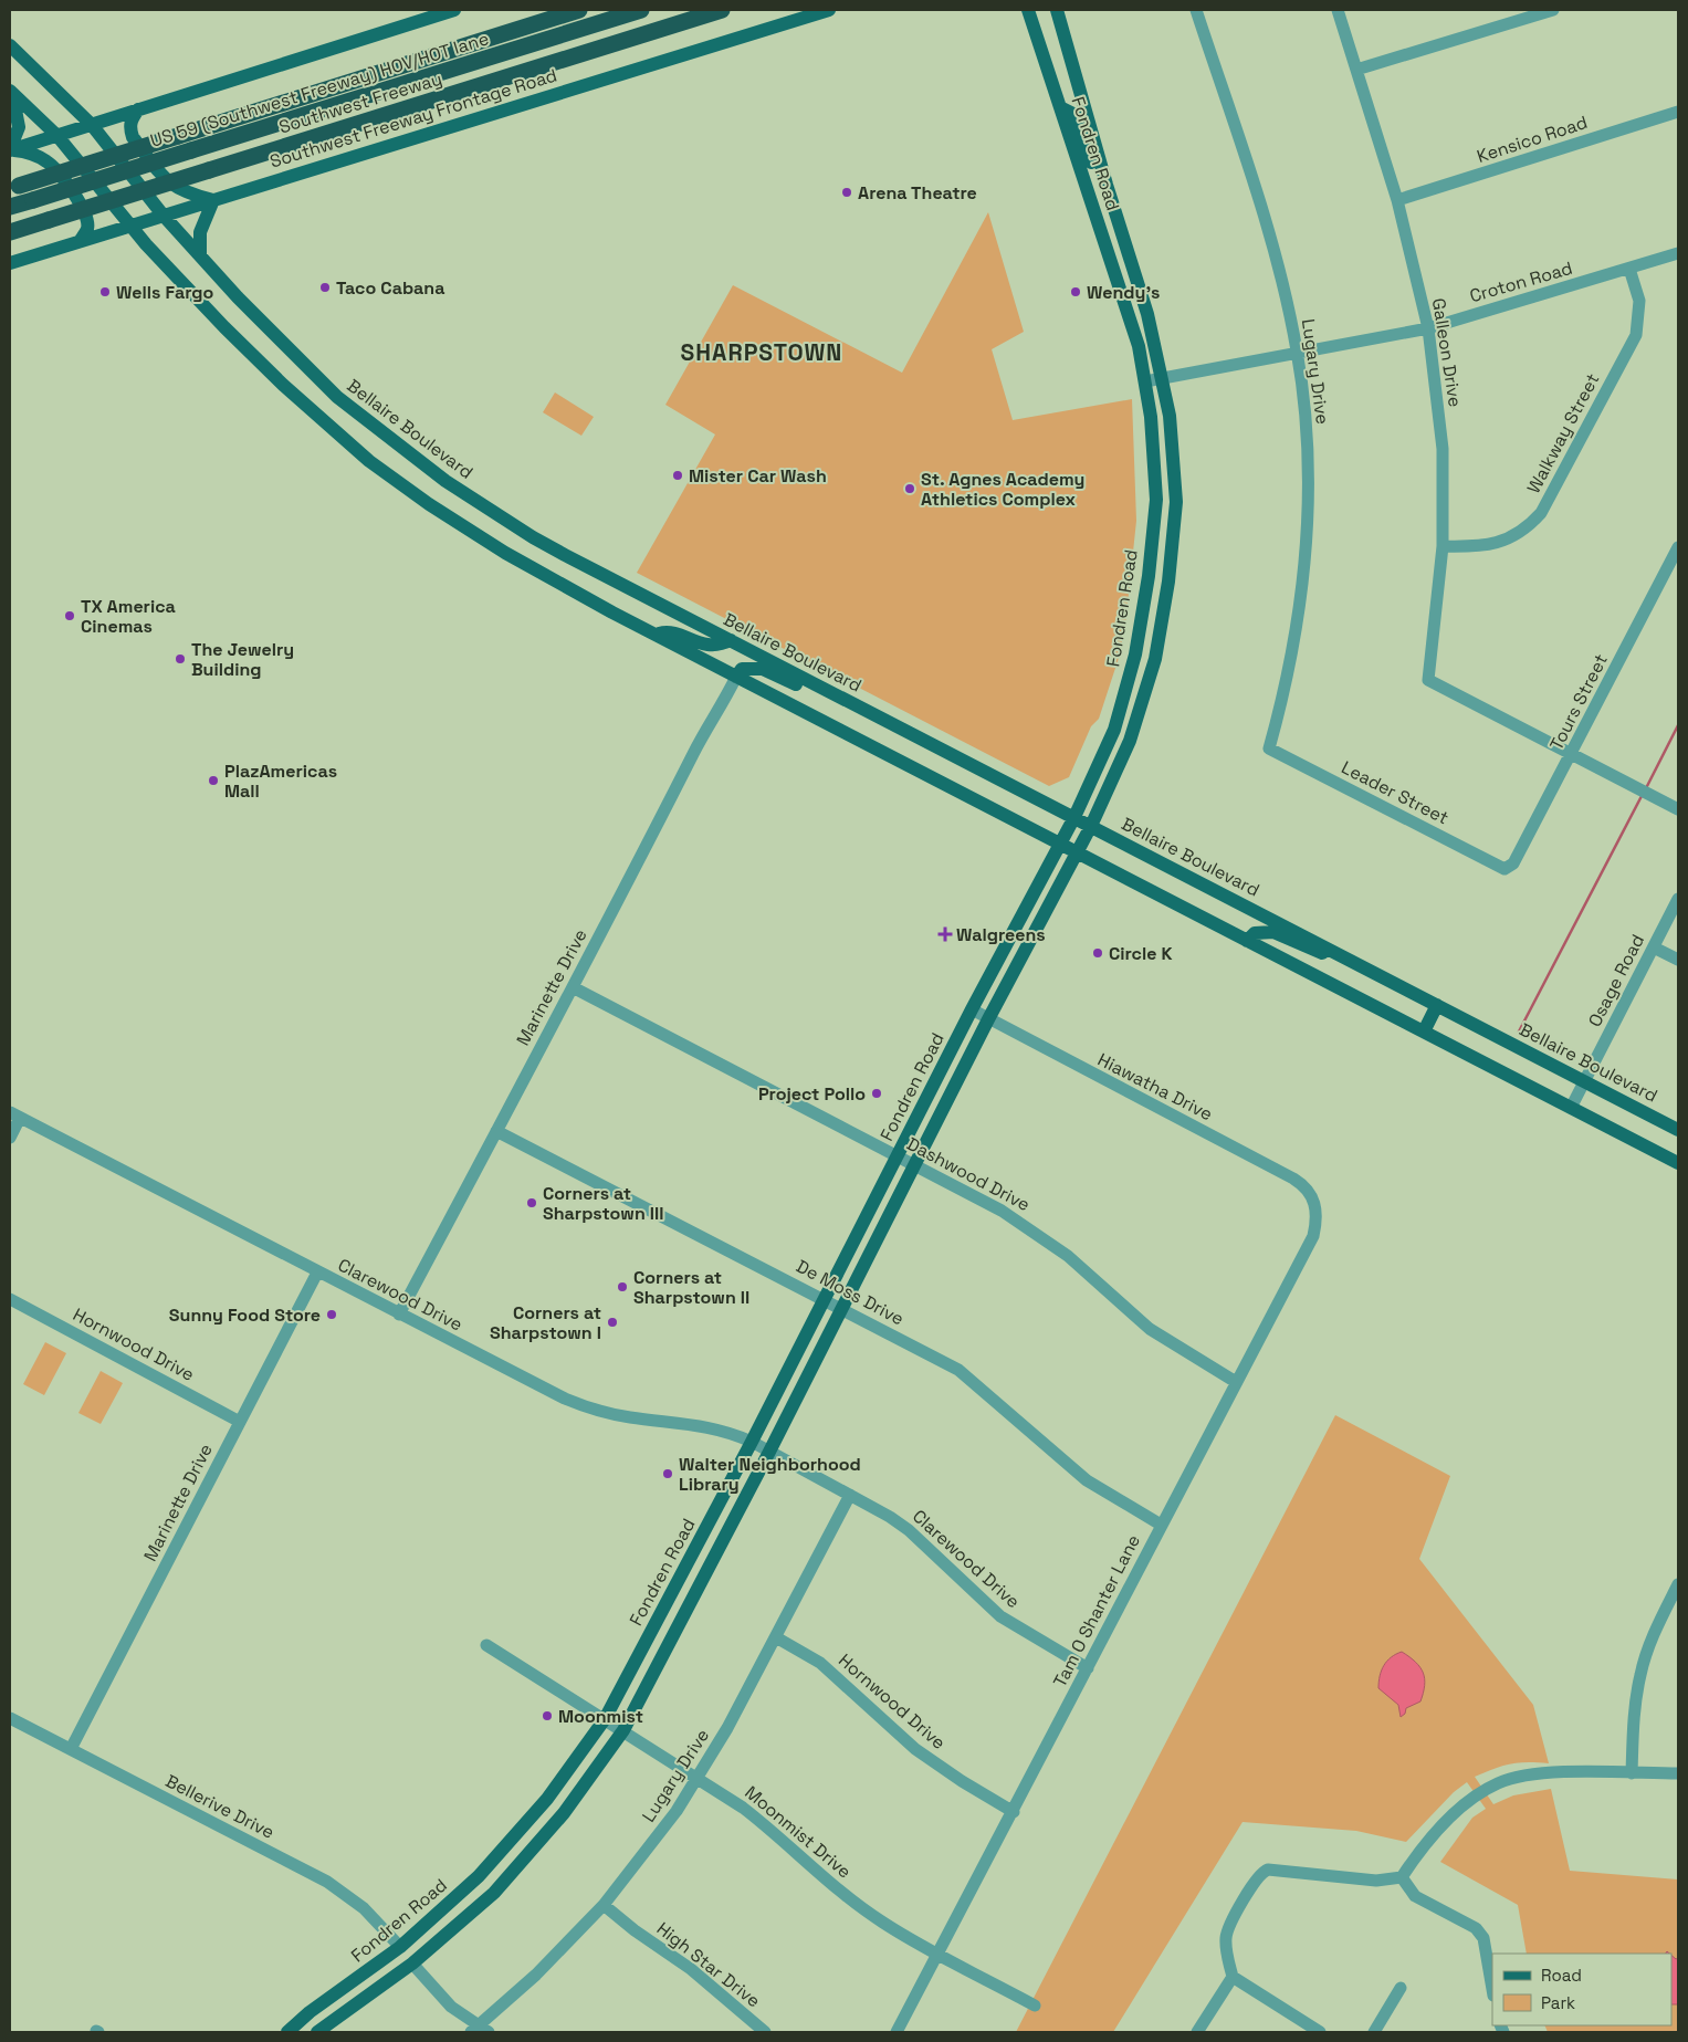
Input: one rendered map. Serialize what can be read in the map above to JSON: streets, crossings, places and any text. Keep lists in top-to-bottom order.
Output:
{
  "streets": {
    "highway": ["US 59 (Southwest Freeway) HOV/HOT lane", "Southwest Freeway"],
    "main road": ["Southwest Freeway Frontage Road", "Fondren Road", "Bellaire Boulevard"],
    "street": [
      "Kensico Road",
      "Croton Road",
      "Galleon Drive",
      "Lugary Drive",
      "Walkway Street",
      "Tours Street",
      "Leader Street",
      "Osage Road",
      "Marinette Drive",
      "Hiawatha Drive",
      "Dashwood Drive",
      "De Moss Drive",
      "Clarewood Drive",
      "Hornwood Drive",
      "Tam O Shanter Lane",
      "Bellerive Drive",
      "Moonmist Drive",
      "High Star Drive"
    ]
  },
  "crossings": [
    ["Southwest Freeway Frontage Road", "Bellaire Boulevard"],
    ["Kensico Road", "Galleon Drive"],
    ["Fondren Road", "Croton Road"],
    ["Fondren Road", "Bellaire Boulevard"],
    ["Fondren Road", "Hiawatha Drive"],
    ["Fondren Road", "Dashwood Drive"],
    ["Fondren Road", "De Moss Drive"],
    ["Fondren Road", "Clarewood Drive"],
    ["Fondren Road", "Bellerive Drive"],
    ["Fondren Road", "Moonmist Drive"],
    ["Croton Road", "Galleon Drive"],
    ["Croton Road", "Lugary Drive"],
    ["Croton Road", "Walkway Street"],
    ["Galleon Drive", "Walkway Street"],
    ["Galleon Drive", "Tours Street"],
    ["Lugary Drive", "Leader Street"],
    ["Lugary Drive", "Clarewood Drive"],
    ["Lugary Drive", "Hornwood Drive"],
    ["Lugary Drive", "Moonmist Drive"],
    ["Lugary Drive", "High Star Drive"],
    ["Bellaire Boulevard", "Osage Road"],
    ["Tours Street", "Leader Street"],
    ["Marinette Drive", "Dashwood Drive"],
    ["Marinette Drive", "De Moss Drive"],
    ["Marinette Drive", "Clarewood Drive"],
    ["Marinette Drive", "Hornwood Drive"],
    ["Marinette Drive", "Bellerive Drive"],
    ["Hiawatha Drive", "Tam O Shanter Lane"],
    ["Dashwood Drive", "Tam O Shanter Lane"],
    ["De Moss Drive", "Tam O Shanter Lane"],
    ["Clarewood Drive", "Tam O Shanter Lane"],
    ["Hornwood Drive", "Tam O Shanter Lane"],
    ["Tam O Shanter Lane", "Moonmist Drive"]
  ],
  "districts": ["SHARPSTOWN"],
  "places": {
    "other": [
      "Arena Theatre",
      "Taco Cabana",
      "Wells Fargo",
      "Wendy's",
      "Mister Car Wash",
      "St. Agnes Academy Athletics Complex",
      "TX America Cinemas",
      "The Jewelry Building",
      "PlazAmericas Mall",
      "Circle K",
      "Project Pollo",
      "Corners at Sharpstown III",
      "Corners at Sharpstown II",
      "Sunny Food Store",
      "Corners at Sharpstown I",
      "Walter Neighborhood Library",
      "Moonmist"
    ],
    "health": ["Walgreens"]
  },
  "legend": ["Road", "Park"]
}
